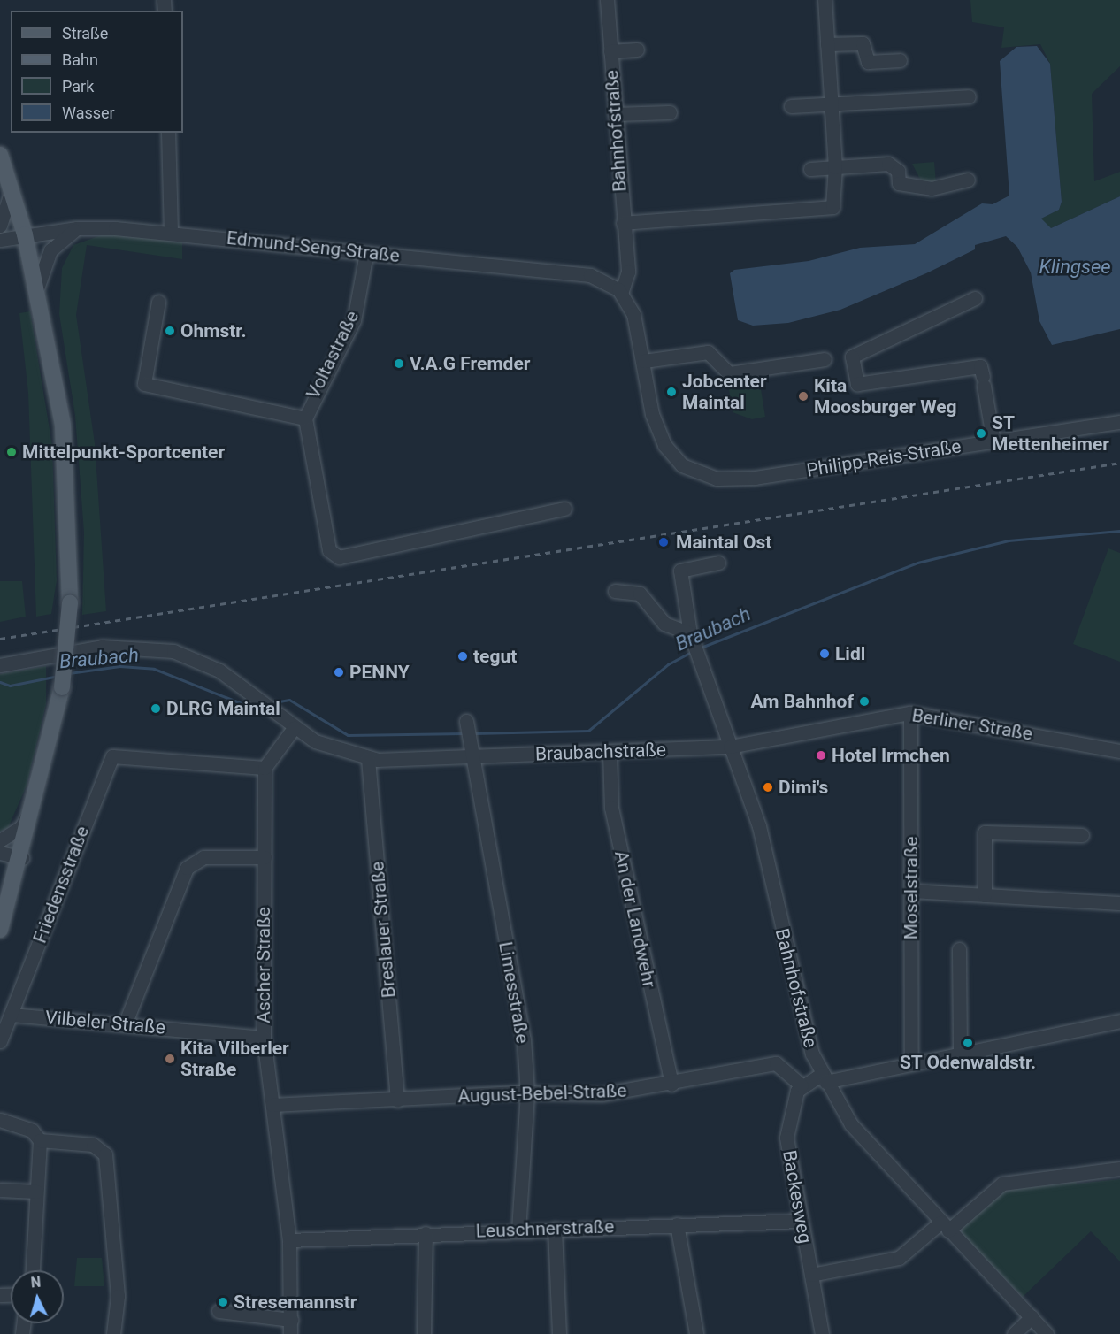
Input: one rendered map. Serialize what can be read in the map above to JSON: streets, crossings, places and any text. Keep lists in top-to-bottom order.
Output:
{
  "streets": {
    "street": [
      "Bahnhofstraße",
      "Edmund-Seng-Straße",
      "Voltastraße",
      "Philipp-Reis-Straße",
      "Berliner Straße",
      "Braubachstraße",
      "Friedensstraße",
      "Moselstraße",
      "An der Landwehr",
      "Breslauer Straße",
      "Ascher Straße",
      "Limesstraße",
      "Vilbeler Straße",
      "August-Bebel-Straße",
      "Backesweg",
      "Leuschnerstraße"
    ]
  },
  "crossings": [
    ["Bahnhofstraße", "Edmund-Seng-Straße"],
    ["Bahnhofstraße", "Berliner Straße"],
    ["Bahnhofstraße", "Braubachstraße"],
    ["Edmund-Seng-Straße", "Voltastraße"],
    ["Berliner Straße", "Braubachstraße"],
    ["Berliner Straße", "Moselstraße"],
    ["Braubachstraße", "An der Landwehr"],
    ["Braubachstraße", "Breslauer Straße"],
    ["Braubachstraße", "Limesstraße"],
    ["Friedensstraße", "Ascher Straße"],
    ["Friedensstraße", "Vilbeler Straße"],
    ["An der Landwehr", "August-Bebel-Straße"],
    ["Breslauer Straße", "August-Bebel-Straße"],
    ["Ascher Straße", "Vilbeler Straße"],
    ["Ascher Straße", "August-Bebel-Straße"],
    ["Ascher Straße", "Leuschnerstraße"],
    ["Limesstraße", "August-Bebel-Straße"],
    ["Limesstraße", "Leuschnerstraße"],
    ["August-Bebel-Straße", "Backesweg"],
    ["Backesweg", "Leuschnerstraße"]
  ],
  "water": ["Klingsee", "Braubach"],
  "places": [
    "Ohmstr.",
    "V.A.G Fremder",
    "Jobcenter Maintal",
    "Kita Moosburger Weg",
    "ST Mettenheimer",
    "Mittelpunkt-Sportcenter",
    "Maintal Ost",
    "Lidl",
    "tegut",
    "PENNY",
    "Am Bahnhof",
    "DLRG Maintal",
    "Hotel Irmchen",
    "Dimi's",
    "ST Odenwaldstr.",
    "Kita Vilberler Straße",
    "Stresemannstr"
  ],
  "legend": [
    "Straße",
    "Bahn",
    "Park",
    "Wasser"
  ],
  "north": "top"
}
